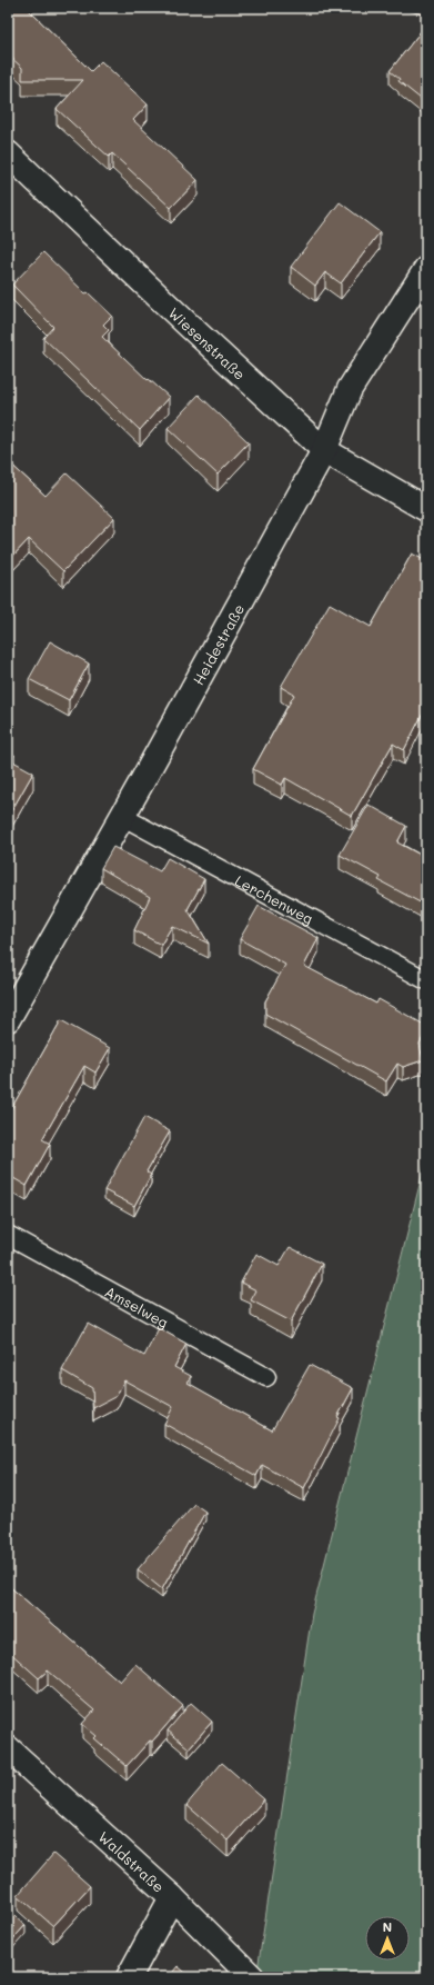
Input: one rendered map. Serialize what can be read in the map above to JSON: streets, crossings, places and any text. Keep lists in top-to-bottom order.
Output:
{
  "streets": {
    "street": ["Wiesenstraße", "Heidestraße", "Waldstraße"],
    "lane": ["Lerchenweg", "Amselweg"]
  },
  "crossings": [
    ["Wiesenstraße", "Heidestraße"],
    ["Heidestraße", "Lerchenweg"]
  ],
  "north": "top"
}
